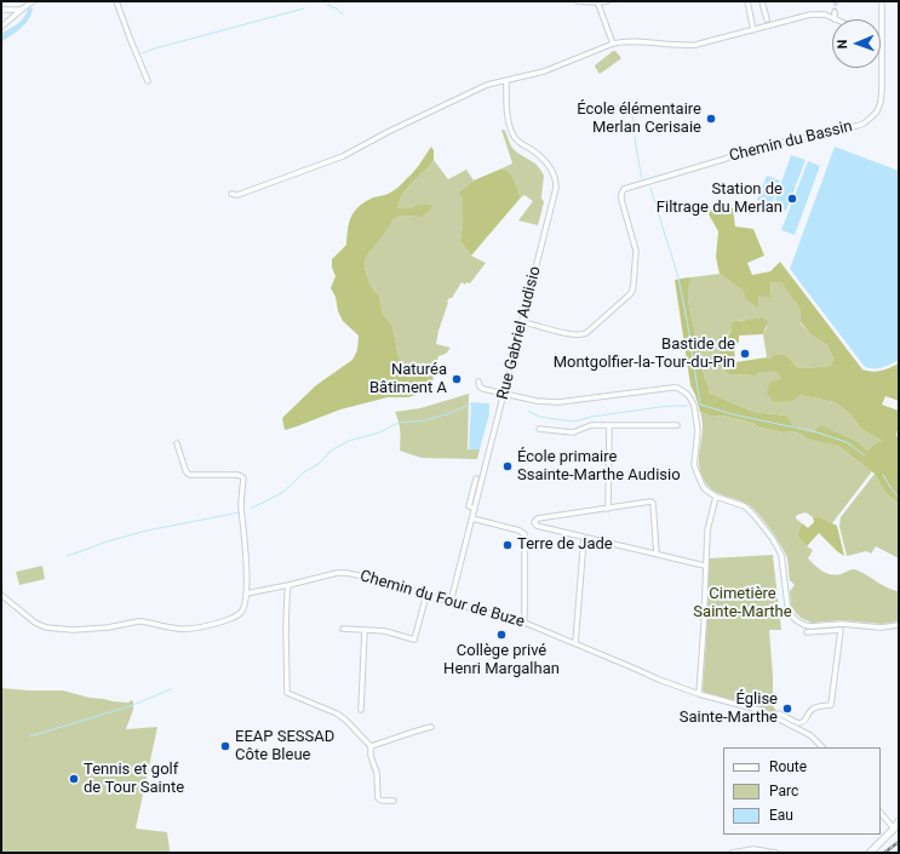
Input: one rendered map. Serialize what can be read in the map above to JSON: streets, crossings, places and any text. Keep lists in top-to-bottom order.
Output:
{
  "streets": {
    "street": ["Chemin du Bassin", "Rue Gabriel Audisio", "Chemin du Four de Buze"]
  },
  "crossings": [
    ["Chemin du Bassin", "Rue Gabriel Audisio"],
    ["Rue Gabriel Audisio", "Chemin du Four de Buze"]
  ],
  "parks": ["Cimetière Sainte-Marthe"],
  "places": [
    "École élémentaire Merlan Cerisaie",
    "Station de Filtrage du Merlan",
    "Bastide de Montgolfier-la-Tour-du-Pin",
    "Naturéa Bâtiment A",
    "École primaire Ssainte-Marthe Audisio",
    "Terre de Jade",
    "Collège privé Henri Margalhan",
    "Église Sainte-Marthe",
    "EEAP SESSAD Côte Bleue",
    "Tennis et golf de Tour Sainte"
  ],
  "legend": ["Route", "Parc", "Eau"],
  "north": "left"
}
